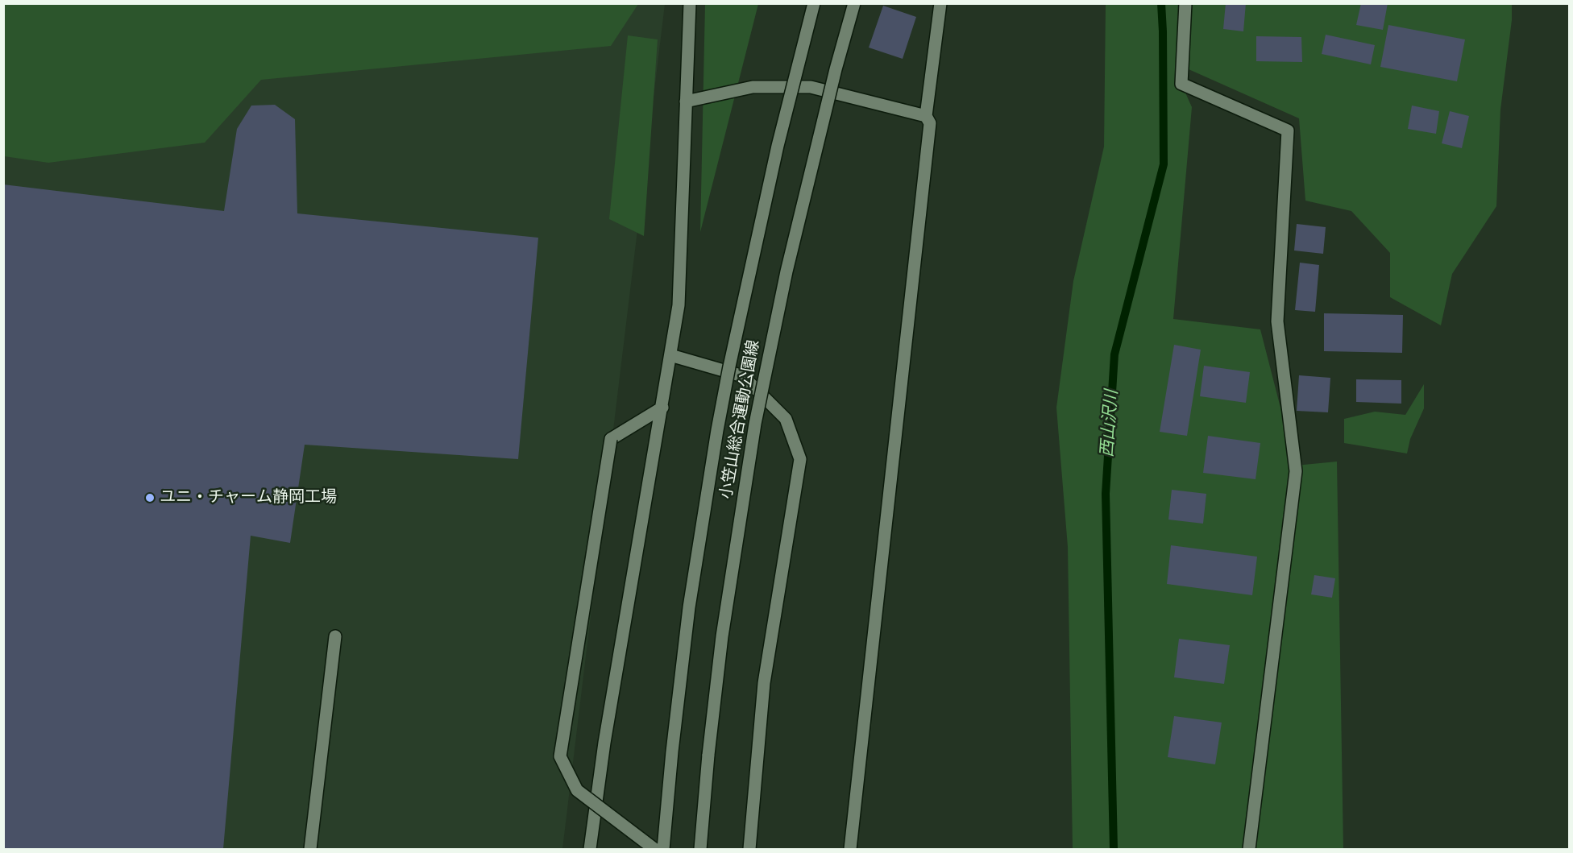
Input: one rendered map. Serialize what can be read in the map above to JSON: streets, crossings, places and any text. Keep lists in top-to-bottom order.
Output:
{
  "streets": {
    "street": ["小笠山総合運動公園線"]
  },
  "water": ["西山沢川"],
  "places": ["ユニ・チャーム静岡工場"]
}
